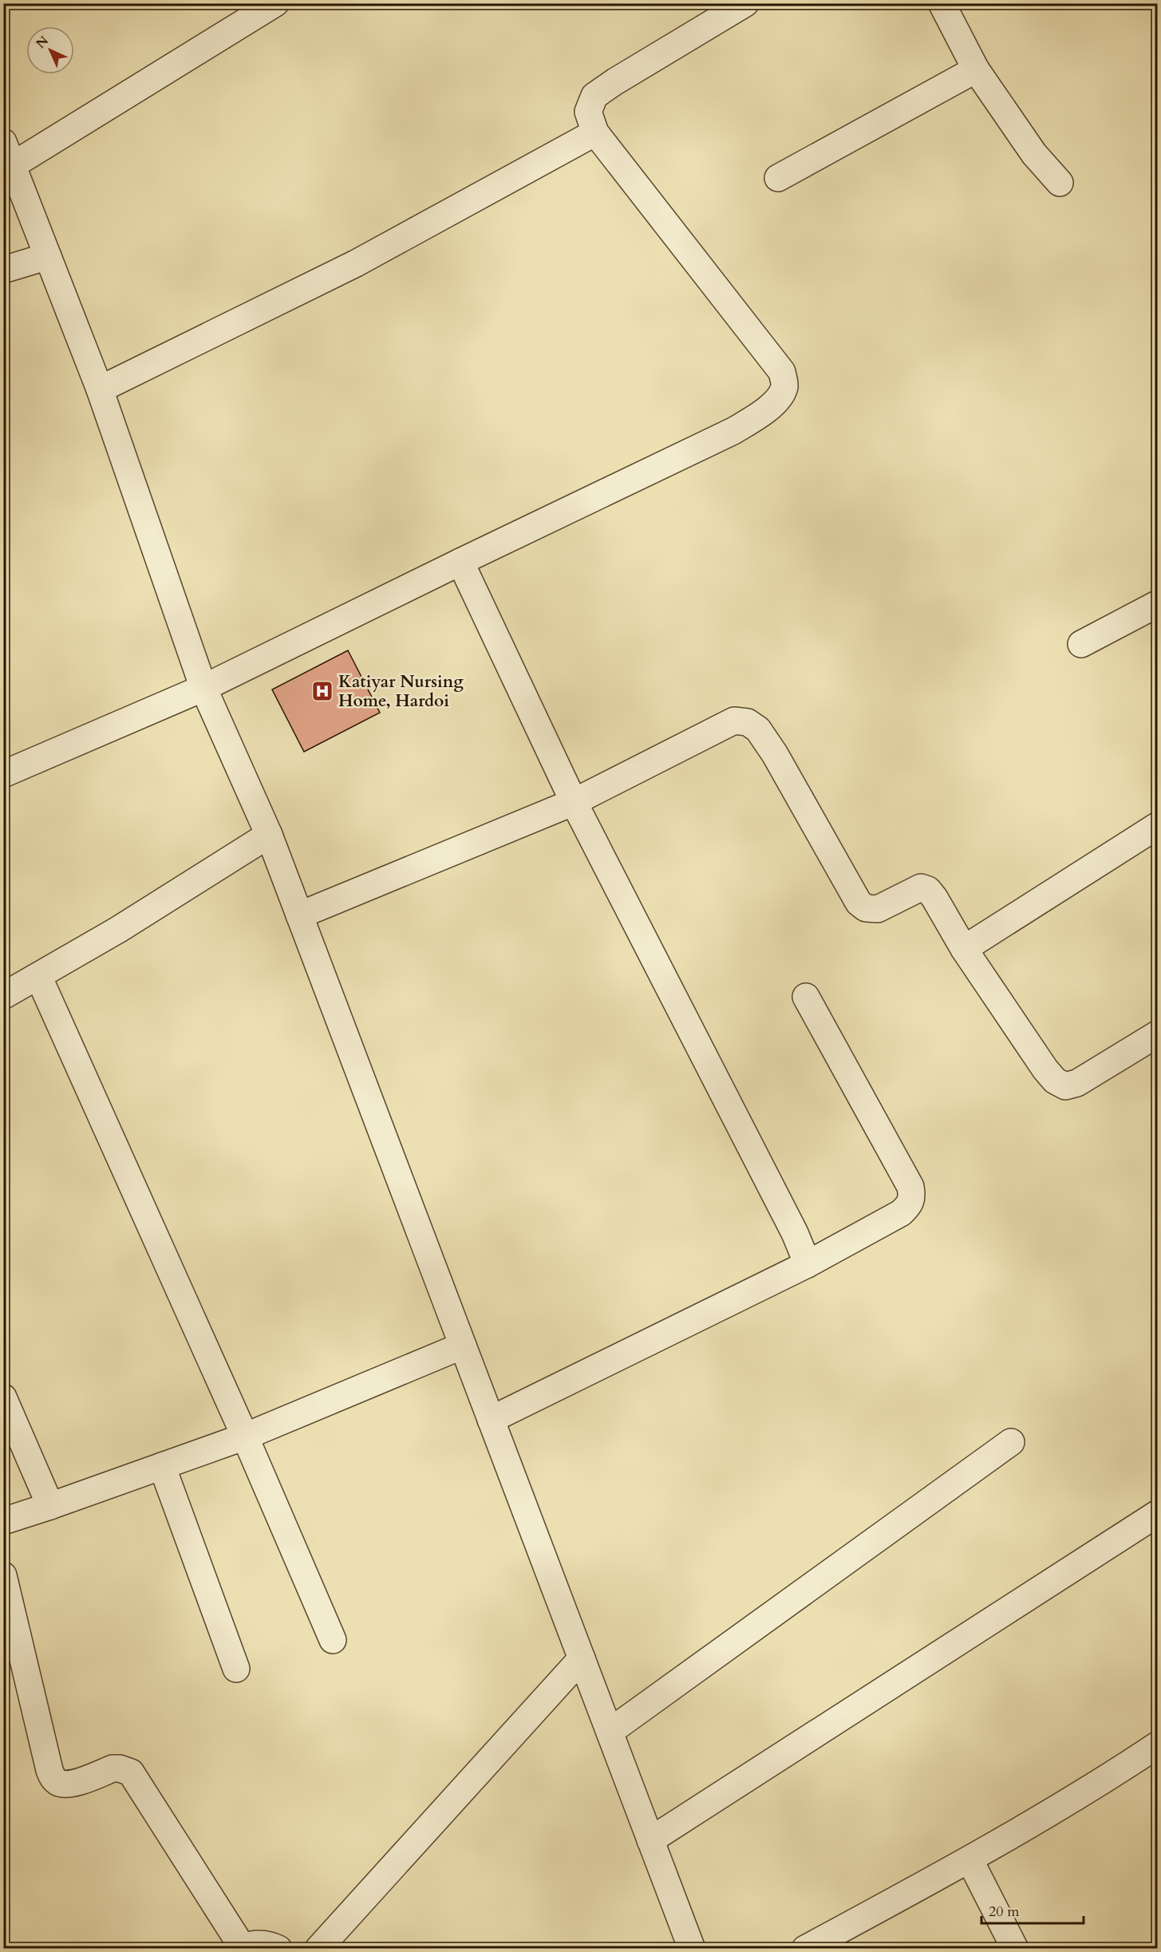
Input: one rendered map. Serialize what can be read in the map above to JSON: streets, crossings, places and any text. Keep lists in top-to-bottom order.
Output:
{
  "places": {
    "hospital": ["Katiyar Nursing Home, Hardoi"]
  },
  "scale_bar": "20 m",
  "north": "top left"
}
